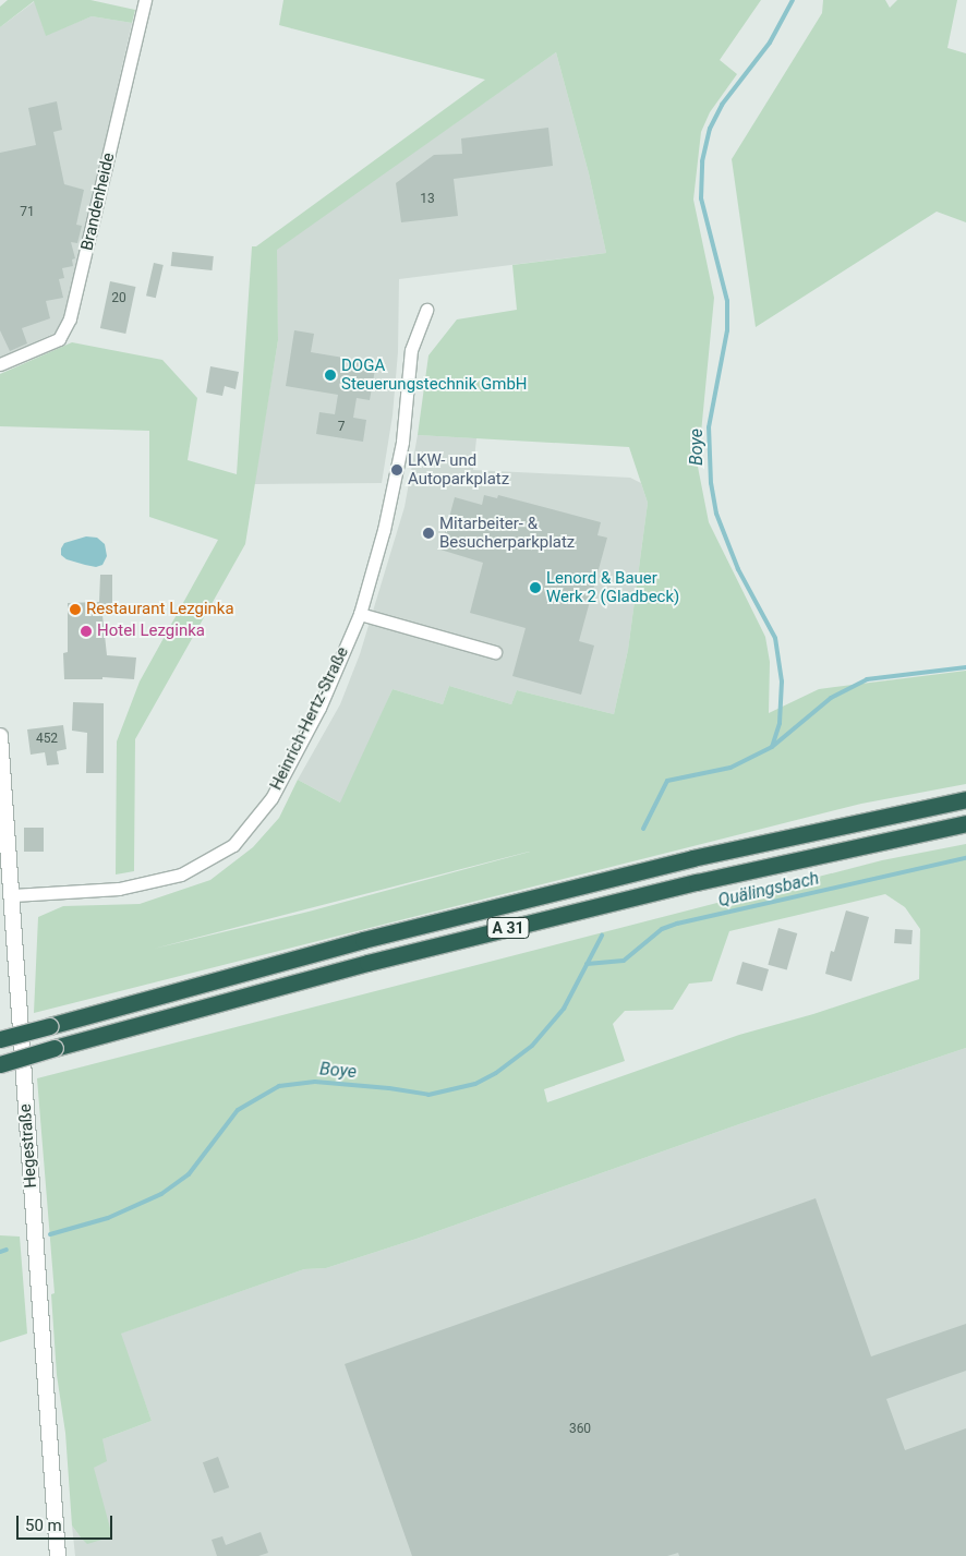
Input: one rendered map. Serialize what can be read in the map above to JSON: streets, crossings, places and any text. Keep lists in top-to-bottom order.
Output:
{
  "streets": {
    "highway": ["A 31"],
    "street": ["Brandenheide", "Heinrich-Hertz-Straße", "Hegestraße"]
  },
  "crossings": [
    ["Heinrich-Hertz-Straße", "Hegestraße"]
  ],
  "water": ["Boye", "Quälingsbach"],
  "places": [
    "DOGA Steuerungstechnik GmbH",
    "LKW- und Autoparkplatz",
    "Mitarbeiter- & Besucherparkplatz",
    "Lenord & Bauer Werk 2 (Gladbeck)",
    "Restaurant Lezginka",
    "Hotel Lezginka"
  ],
  "house_numbers": [
    "13",
    "71",
    "20",
    "7",
    "452",
    "360"
  ],
  "scale_bar": "50 m"
}
